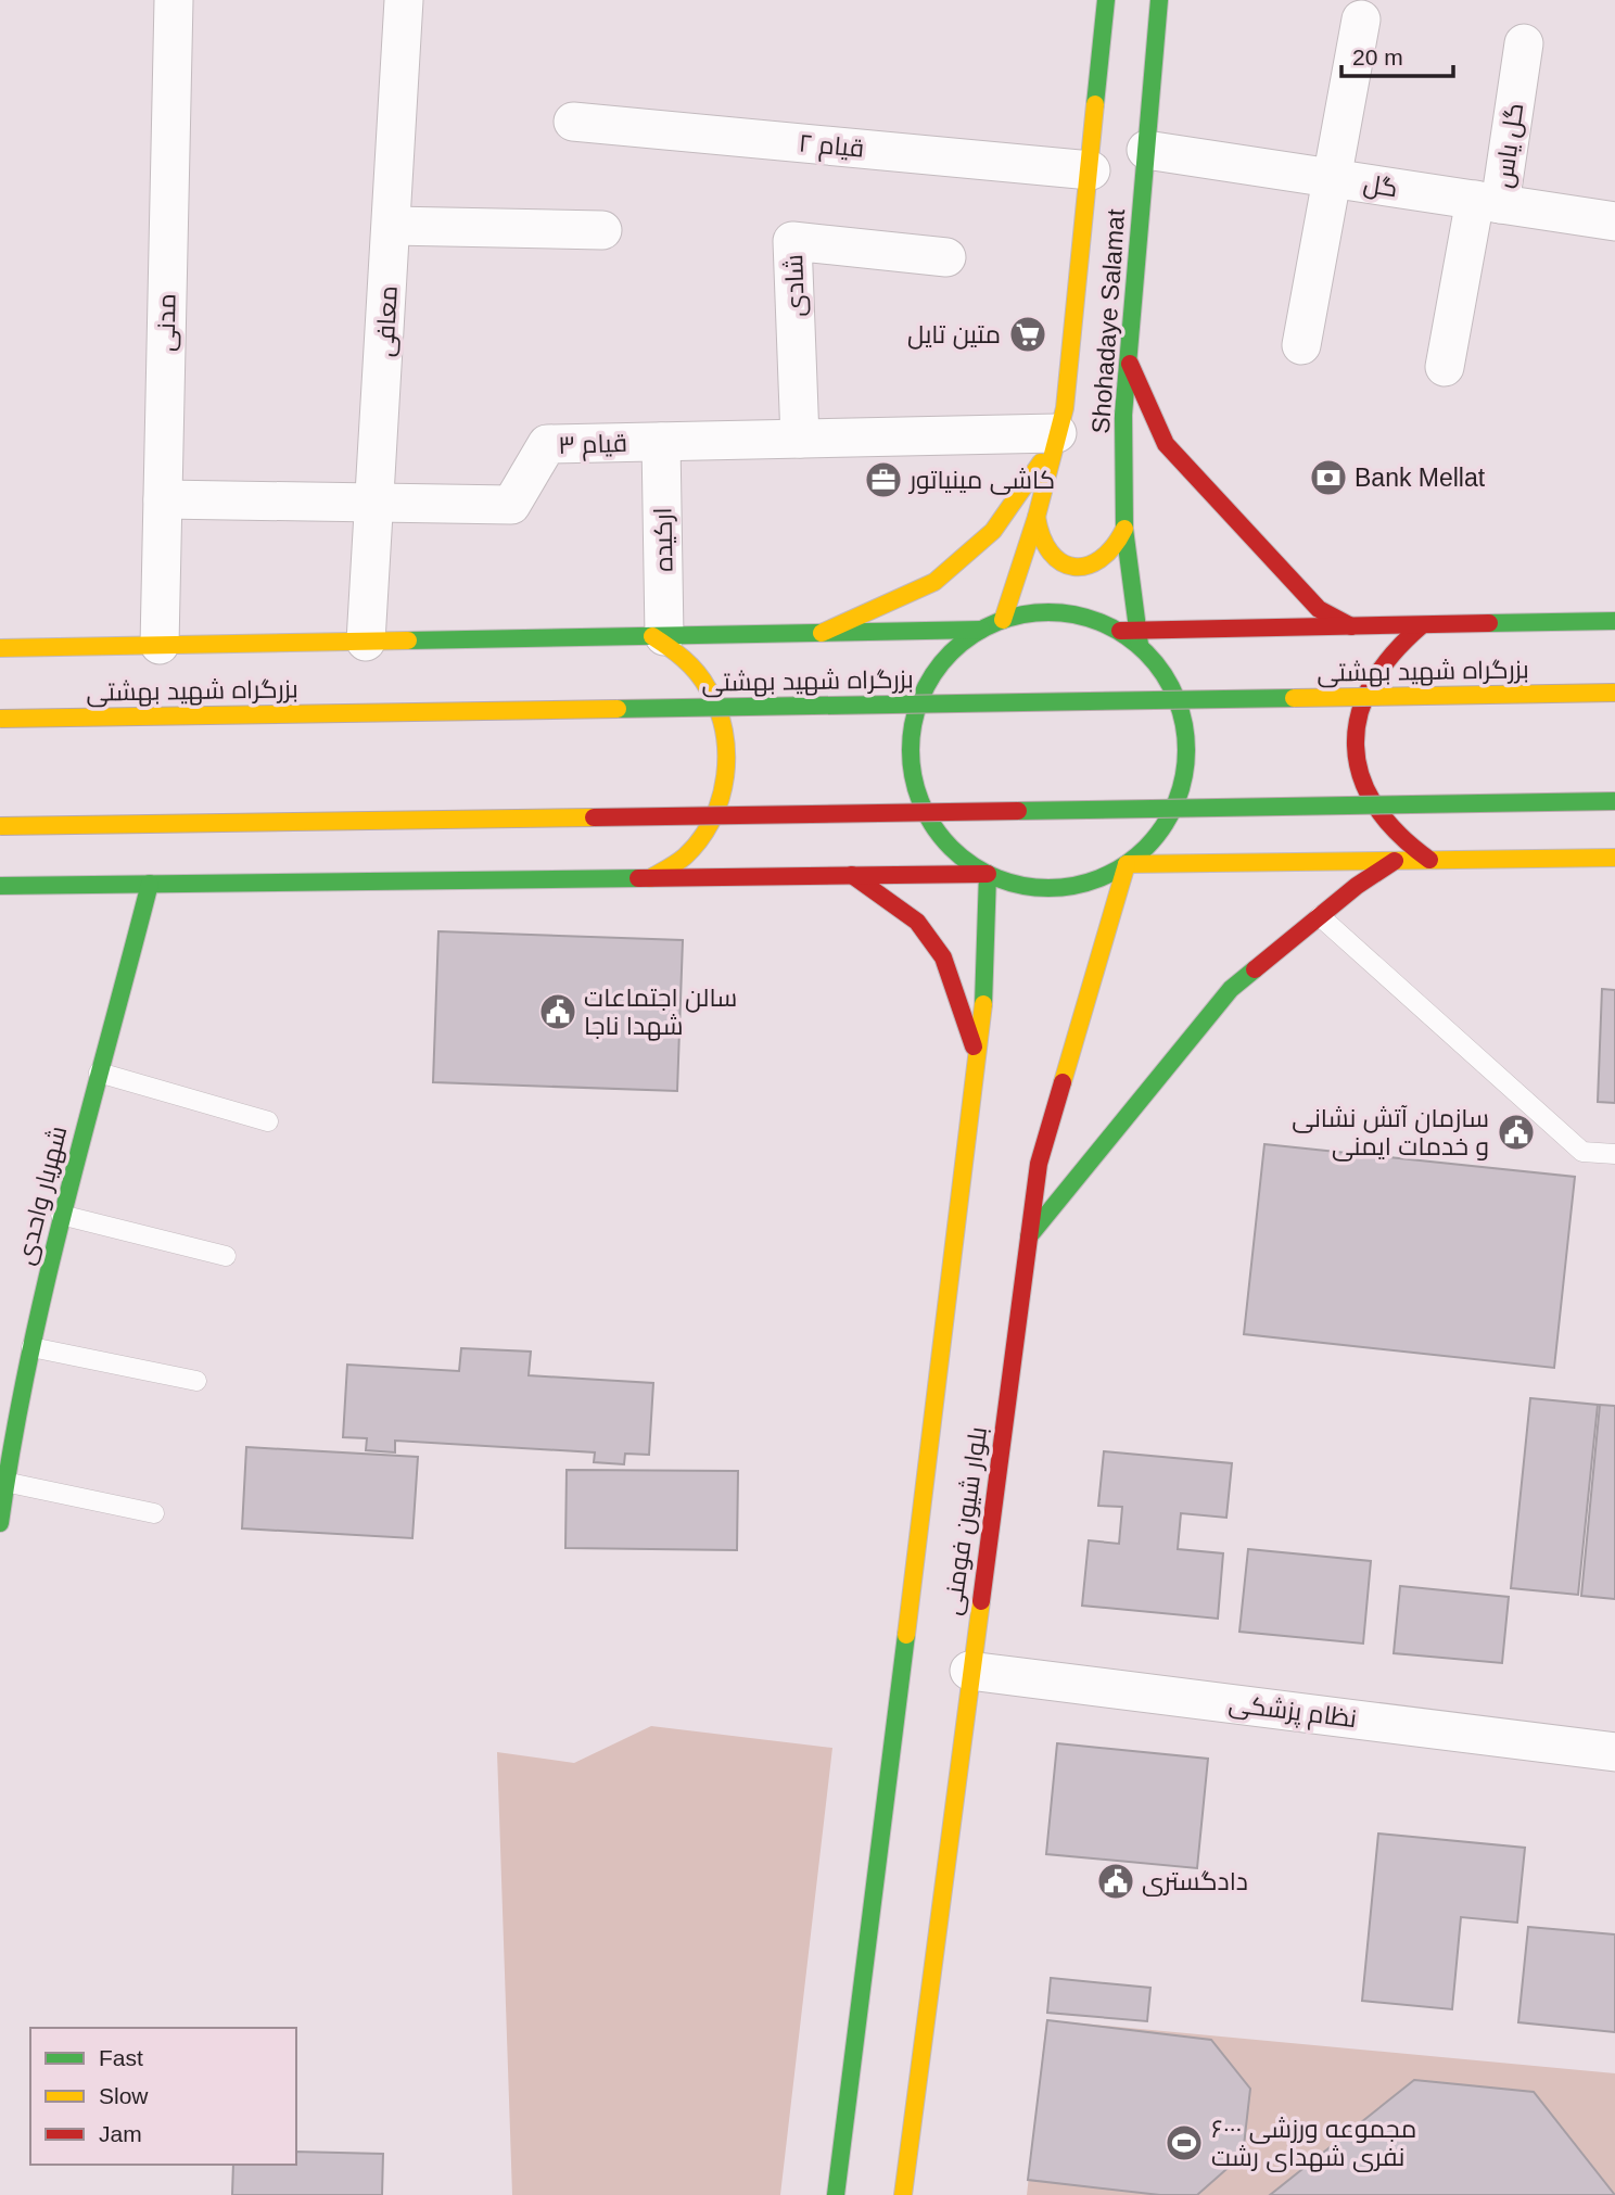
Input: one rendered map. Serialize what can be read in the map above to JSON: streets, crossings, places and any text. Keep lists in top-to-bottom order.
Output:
{
  "streets": {
    "main road": [
      "Shohadaye Salamat",
      "بزرگراه شهید بهشتی",
      "شهریار واحدی",
      "بلوار شیون فومنی"
    ],
    "street": [
      "قیام ۲",
      "گل یاس",
      "گل",
      "شادی",
      "معافی",
      "مدنی",
      "قیام ۳",
      "ارکیده",
      "نظام پزشکی"
    ]
  },
  "crossings": [
    ["قیام ۲", "Shohadaye Salamat"],
    ["گل یاس", "گل"],
    ["گل", "Shohadaye Salamat"],
    ["شادی", "قیام ۳"],
    ["معافی", "قیام ۳"],
    ["Shohadaye Salamat", "قیام ۳"],
    ["مدنی", "قیام ۳"],
    ["قیام ۳", "ارکیده"],
    ["بلوار شیون فومنی", "نظام پزشکی"]
  ],
  "places": {
    "supermarket": ["متین تایل"],
    "bank": ["Bank Mellat"],
    "office": ["کاشی مینیاتور"],
    "public building": ["سالن اجتماعات شهدا ناجا", "سازمان آتش نشانی و خدمات ایمنی", "دادگستری"],
    "sports": ["مجموعه ورزشی ۶۰۰۰ نفری شهدای رشت"]
  },
  "legend": ["Fast", "Slow", "Jam"],
  "scale_bar": "20 m"
}
